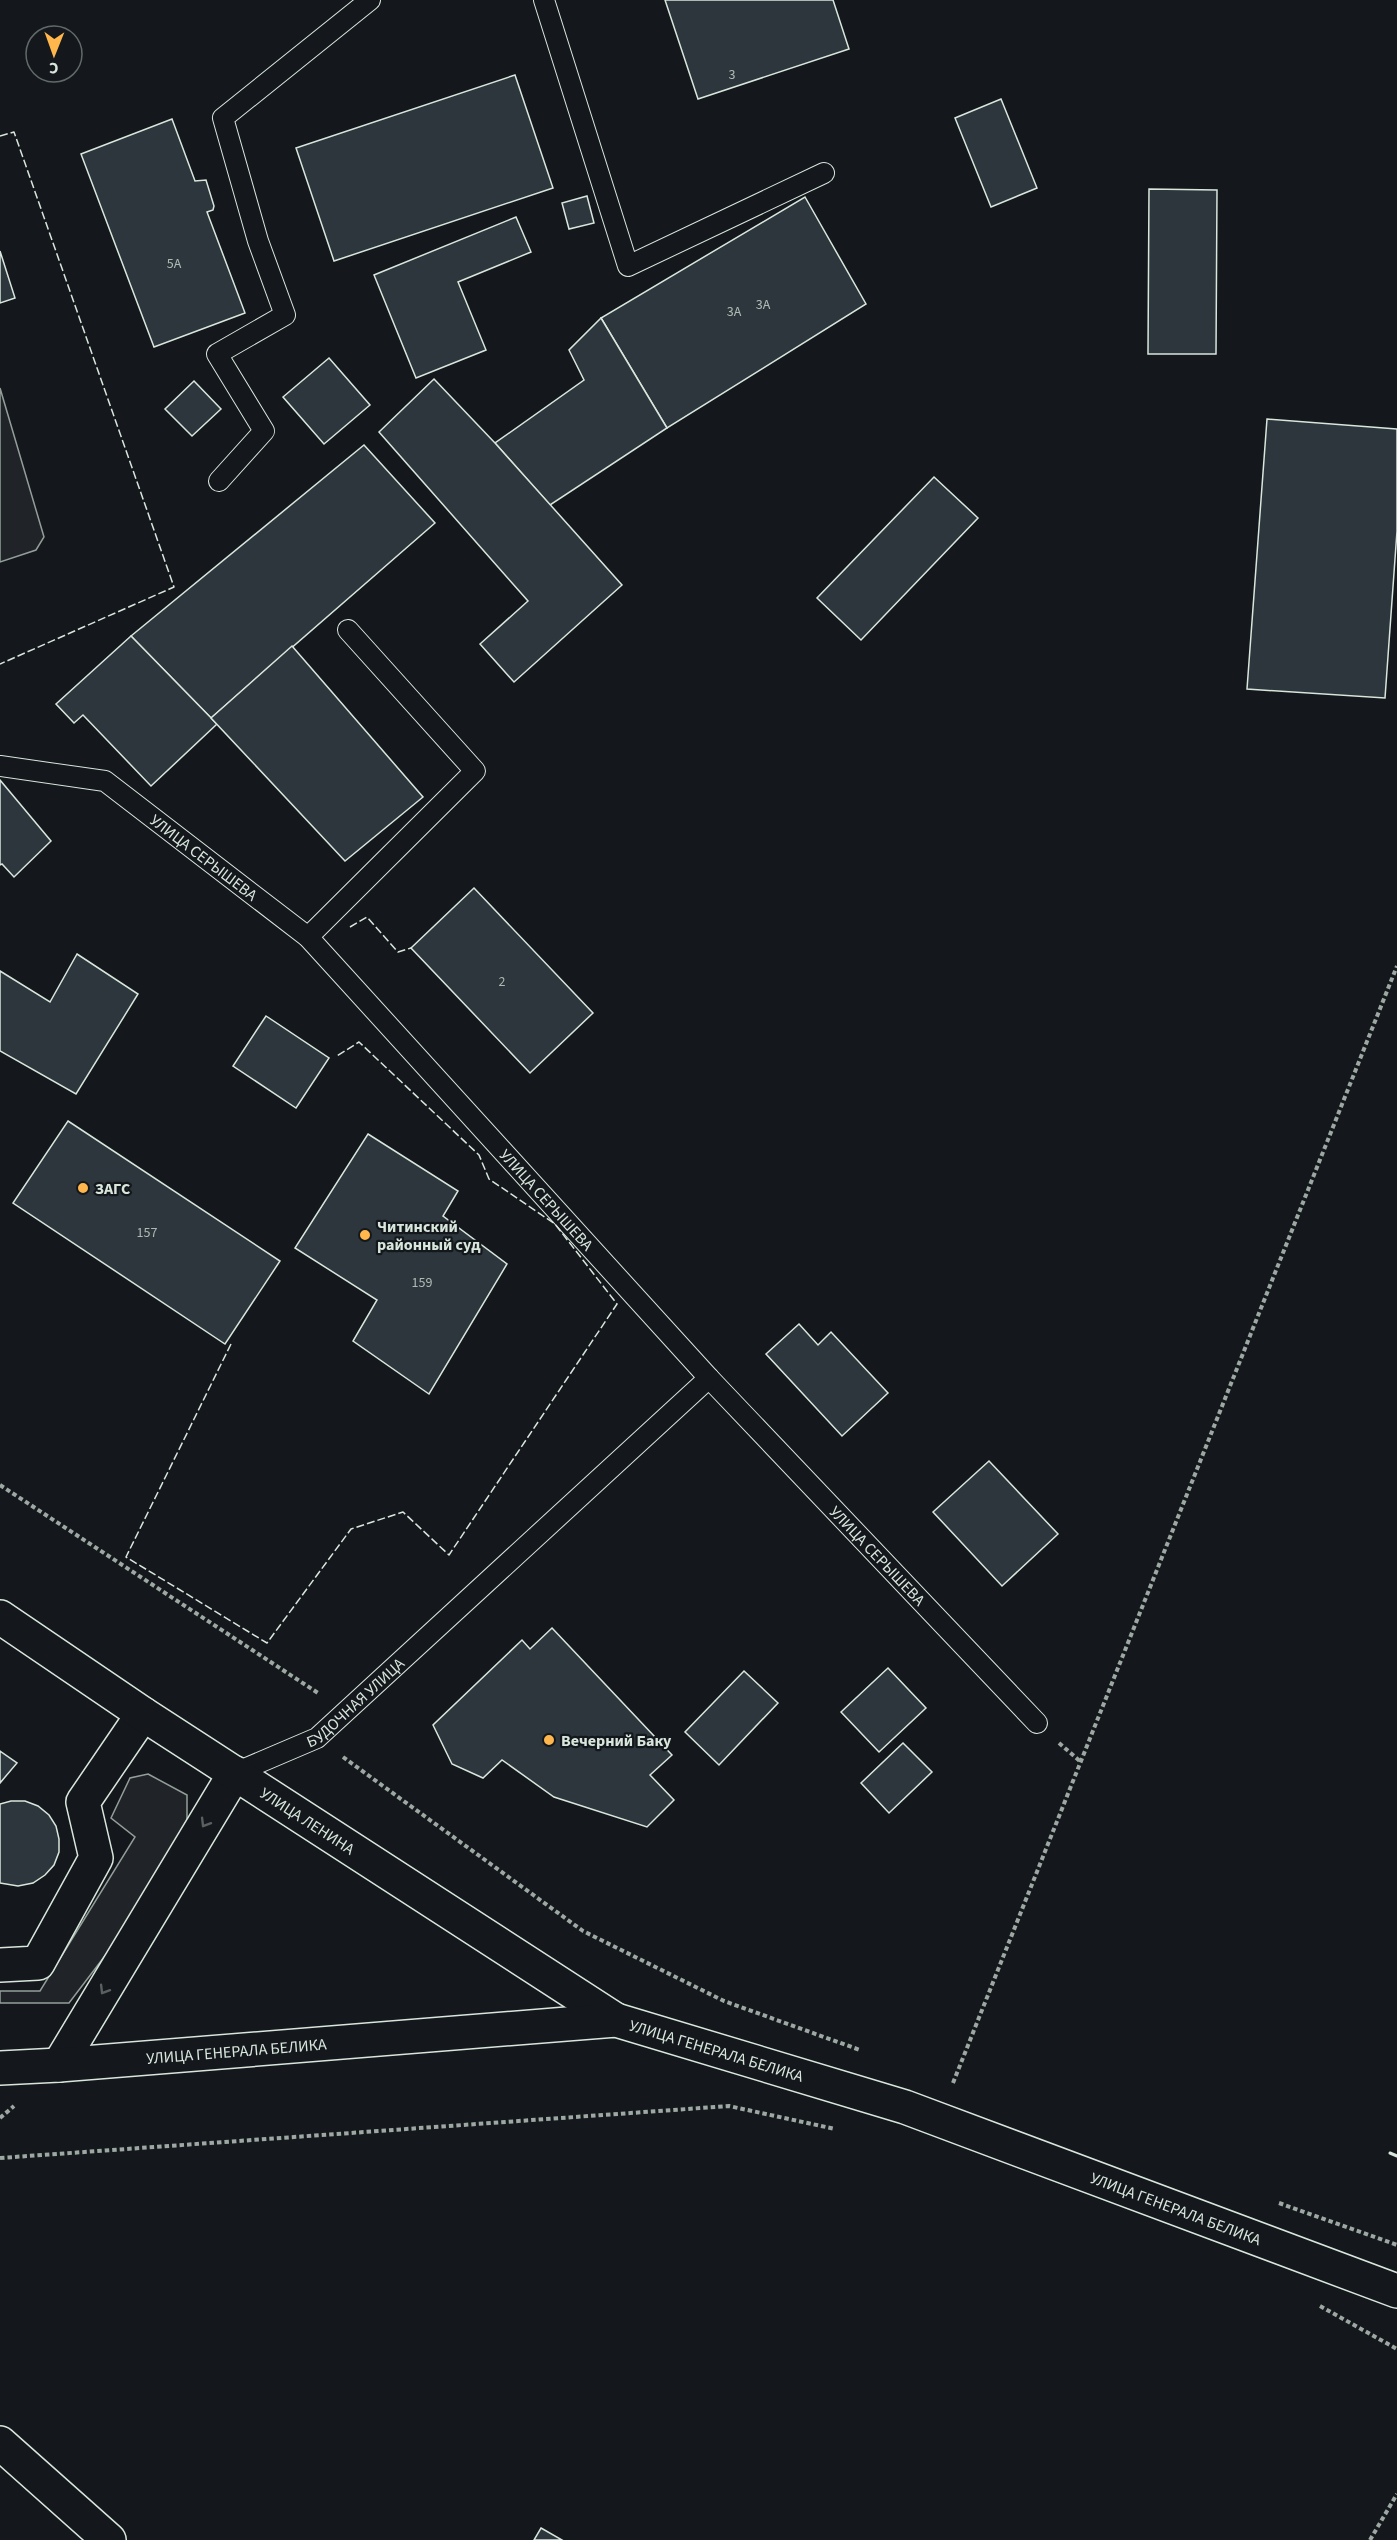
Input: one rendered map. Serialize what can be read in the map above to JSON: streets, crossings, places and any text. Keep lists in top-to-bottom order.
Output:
{
  "streets": {
    "main road": ["УЛИЦА ЛЕНИНА", "УЛИЦА ГЕНЕРАЛА БЕЛИКА"],
    "lane": ["УЛИЦА СЕРЫШЕВА", "БУДОЧНАЯ УЛИЦА"]
  },
  "crossings": [
    ["УЛИЦА СЕРЫШЕВА", "БУДОЧНАЯ УЛИЦА"],
    ["БУДОЧНАЯ УЛИЦА", "УЛИЦА ЛЕНИНА"],
    ["УЛИЦА ЛЕНИНА", "УЛИЦА ГЕНЕРАЛА БЕЛИКА"]
  ],
  "places": ["ЗАГС", "Читинский районный суд", "Вечерний Баку"],
  "house_numbers": [
    "3",
    "5А",
    "3А",
    "3А",
    "2",
    "157",
    "159"
  ],
  "north": "bottom"
}
